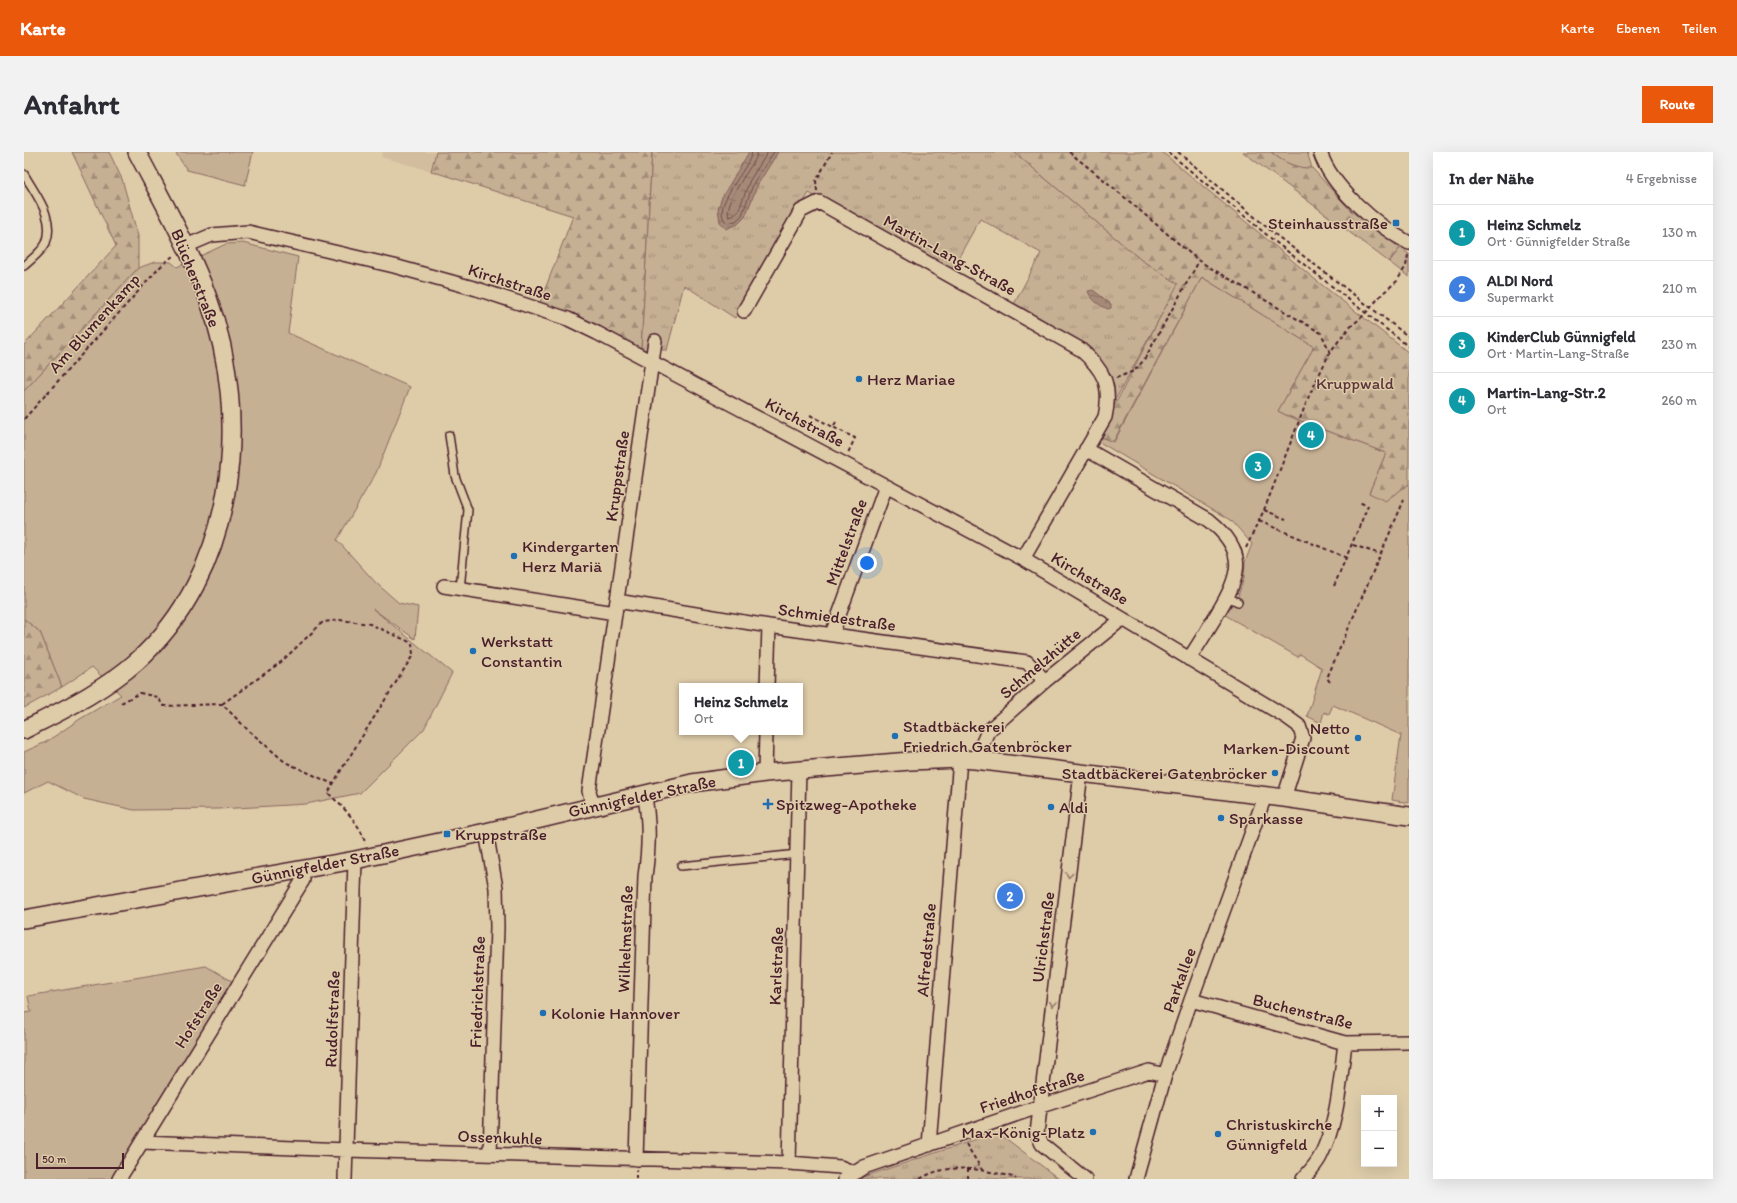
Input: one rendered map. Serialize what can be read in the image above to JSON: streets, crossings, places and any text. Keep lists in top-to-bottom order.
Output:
{
  "streets": {
    "street": [
      "Martin-Lang-Straße",
      "Blücherstraße",
      "Kirchstraße",
      "Kruppstraße",
      "Mittelstraße",
      "Schmiedestraße",
      "Schmelzhütte",
      "Günnigfelder Straße",
      "Ulrichstraße",
      "Wilhelmstraße",
      "Alfredstraße",
      "Karlstraße",
      "Parkallee",
      "Friedrichstraße",
      "Buchenstraße",
      "Hofstraße",
      "Rudolfstraße",
      "Friedhofstraße",
      "Ossenkuhle"
    ],
    "path": ["Am Blumenkamp"]
  },
  "crossings": [
    ["Martin-Lang-Straße", "Kirchstraße"],
    ["Blücherstraße", "Kirchstraße"],
    ["Blücherstraße", "Am Blumenkamp"],
    ["Kirchstraße", "Am Blumenkamp"],
    ["Kirchstraße", "Kruppstraße"],
    ["Kirchstraße", "Mittelstraße"],
    ["Kirchstraße", "Schmelzhütte"],
    ["Kirchstraße", "Günnigfelder Straße"],
    ["Kruppstraße", "Schmiedestraße"],
    ["Kruppstraße", "Günnigfelder Straße"],
    ["Mittelstraße", "Schmiedestraße"],
    ["Schmiedestraße", "Schmelzhütte"],
    ["Schmelzhütte", "Günnigfelder Straße"],
    ["Schmelzhütte", "Alfredstraße"],
    ["Günnigfelder Straße", "Ulrichstraße"],
    ["Günnigfelder Straße", "Wilhelmstraße"],
    ["Günnigfelder Straße", "Alfredstraße"],
    ["Günnigfelder Straße", "Karlstraße"],
    ["Günnigfelder Straße", "Parkallee"],
    ["Günnigfelder Straße", "Friedrichstraße"],
    ["Günnigfelder Straße", "Hofstraße"],
    ["Günnigfelder Straße", "Rudolfstraße"],
    ["Ulrichstraße", "Friedhofstraße"],
    ["Wilhelmstraße", "Ossenkuhle"],
    ["Alfredstraße", "Friedhofstraße"],
    ["Karlstraße", "Ossenkuhle"],
    ["Parkallee", "Buchenstraße"],
    ["Parkallee", "Friedhofstraße"],
    ["Friedrichstraße", "Ossenkuhle"],
    ["Hofstraße", "Ossenkuhle"],
    ["Rudolfstraße", "Ossenkuhle"],
    ["Friedhofstraße", "Ossenkuhle"]
  ],
  "one_way": ["Ulrichstraße"],
  "parks": ["Kruppwald"],
  "places": {
    "transit": ["Steinhausstraße", "Kruppstraße"],
    "other": [
      "Herz Mariae",
      "Kindergarten Herz Mariä",
      "Werkstatt Constantin",
      "Stadtbäckerei Friedrich Gatenbröcker",
      "Netto Marken-Discount",
      "Stadtbäckerei Gatenbröcker",
      "Aldi",
      "Sparkasse",
      "Kolonie Hannover",
      "Max-König-Platz",
      "Christuskirche Günnigfeld"
    ],
    "health": ["Spitzweg-Apotheke"]
  },
  "scale_bar": "50 m",
  "page": {
    "header": "Karte",
    "nav": ["Karte", "Ebenen", "Teilen"],
    "buttons": "Route",
    "title": "Anfahrt",
    "heading": ["In der Nähe", "4 Ergebnisse"],
    "list": [
      {
        "mark": "1",
        "name": "Heinz Schmelz",
        "note": "Ort · Günnigfelder Straße",
        "value": "130 m"
      },
      {
        "mark": "2",
        "name": "ALDI Nord",
        "note": "Supermarkt",
        "value": "210 m"
      },
      {
        "mark": "3",
        "name": "KinderClub Günnigfeld",
        "note": "Ort · Martin-Lang-Straße",
        "value": "230 m"
      },
      {
        "mark": "4",
        "name": "Martin-Lang-Str.2",
        "note": "Ort",
        "value": "260 m"
      }
    ],
    "pins": [
      "4",
      "3",
      "1",
      "2"
    ],
    "popup": ["Heinz Schmelz", "Ort"],
    "map_buttons": ["+", "−"],
    "scale": "50 m"
  }
}
